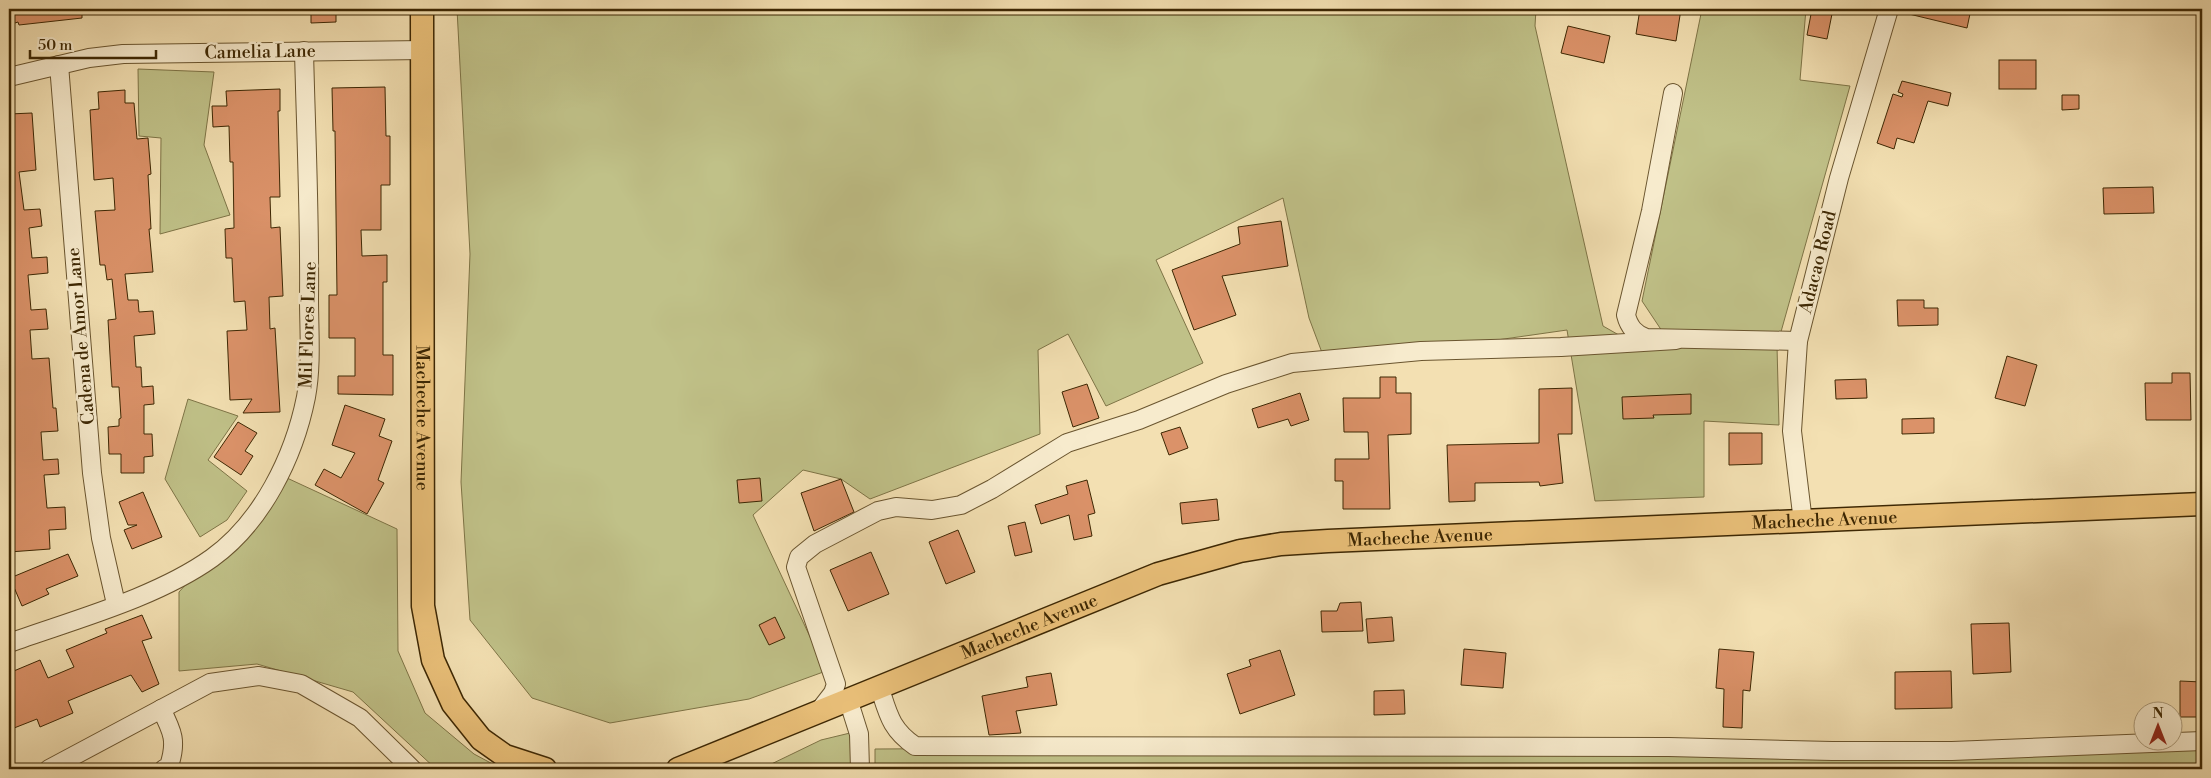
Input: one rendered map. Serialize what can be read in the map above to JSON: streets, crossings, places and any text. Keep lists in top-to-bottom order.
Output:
{
  "streets": {
    "main road": ["Macheche Avenue"],
    "street": [
      "Camelia Lane",
      "Adacao Road",
      "Mil Flores Lane",
      "Cadena de Amor Lane"
    ]
  },
  "crossings": [
    ["Camelia Lane", "Mil Flores Lane"],
    ["Camelia Lane", "Cadena de Amor Lane"],
    ["Camelia Lane", "Macheche Avenue"],
    ["Adacao Road", "Macheche Avenue"],
    ["Mil Flores Lane", "Cadena de Amor Lane"]
  ],
  "scale_bar": "50 m",
  "north": "top"
}
